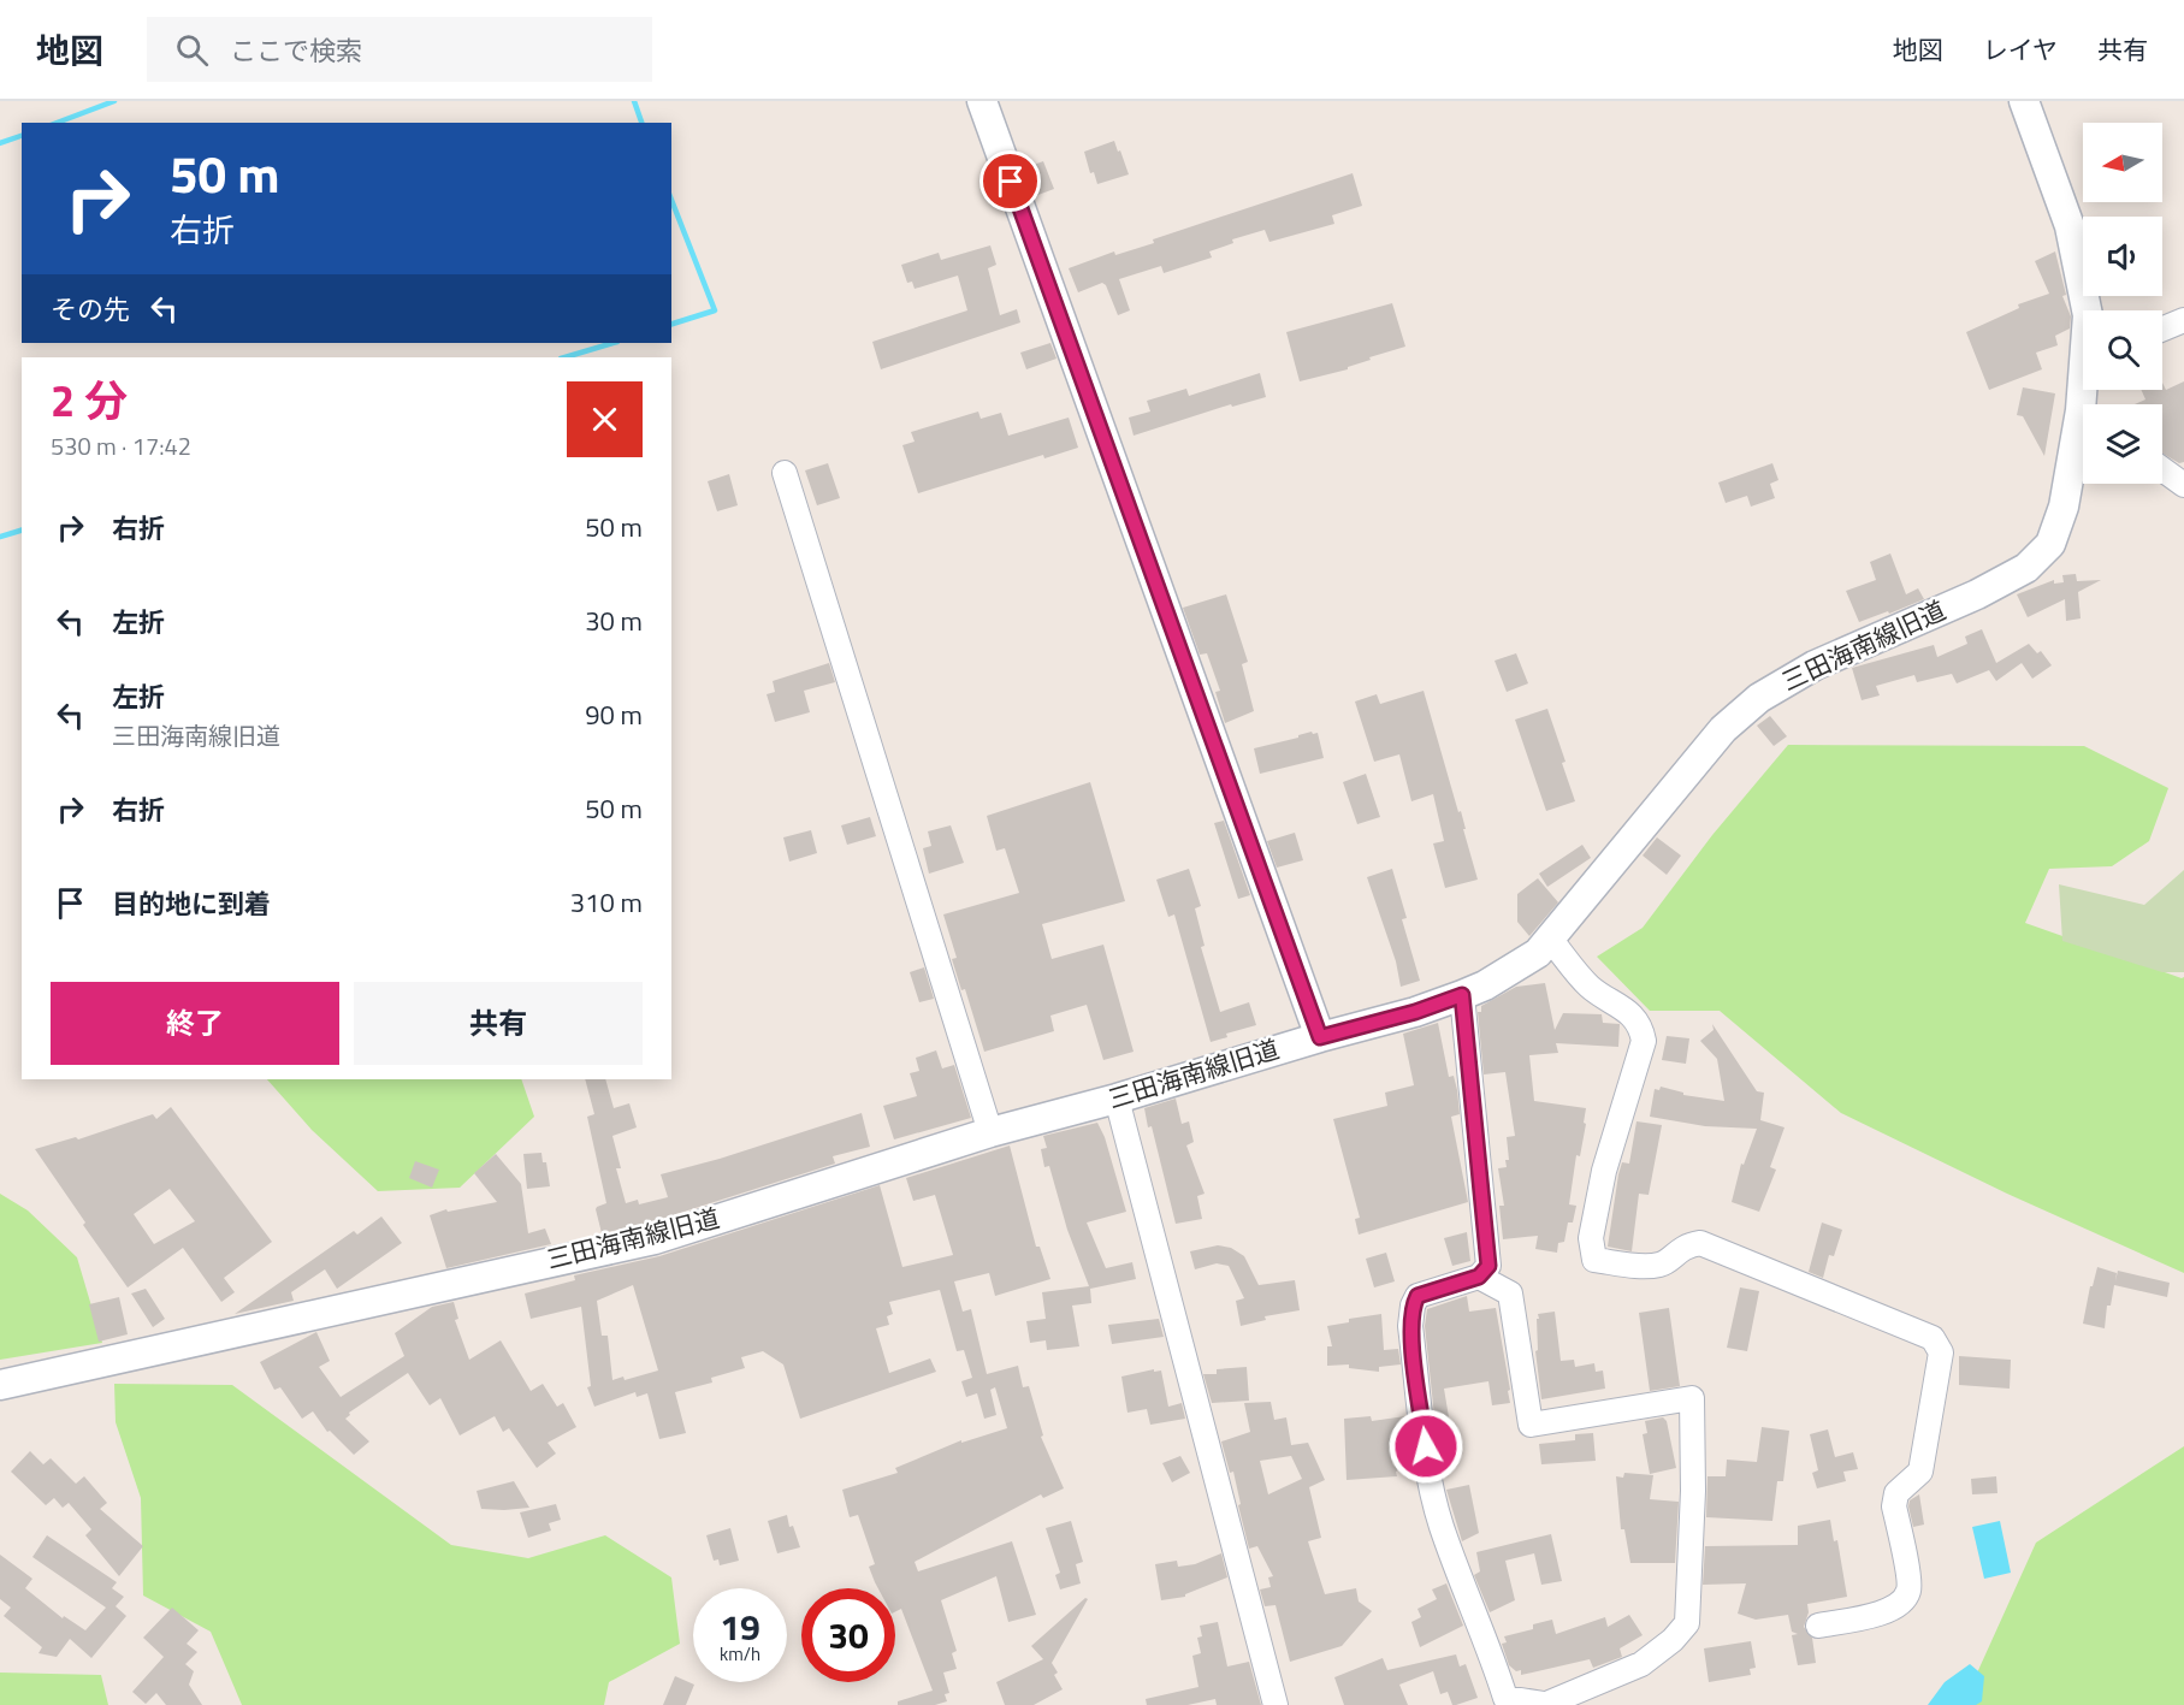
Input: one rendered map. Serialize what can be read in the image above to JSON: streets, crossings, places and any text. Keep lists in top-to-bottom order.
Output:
{
  "streets": {
    "street": ["三田海南線旧道"]
  },
  "north": "left",
  "page": {
    "header": "地図",
    "search": "ここで検索",
    "nav": ["地図", "レイヤ", "共有"],
    "turn": ["50 m", "右折"],
    "then": "その先",
    "heading": ["2 分", "530 m · 17:42"],
    "list": [
      {
        "name": "右折",
        "value": "50 m"
      },
      {
        "name": "左折",
        "value": "30 m"
      },
      {
        "name": "左折",
        "note": "三田海南線旧道",
        "value": "90 m"
      },
      {
        "name": "右折",
        "value": "50 m"
      },
      {
        "name": "目的地に到着",
        "value": "310 m"
      }
    ],
    "buttons": ["終了", "共有"],
    "speed": "19 km/h",
    "limit": "30"
  }
}
